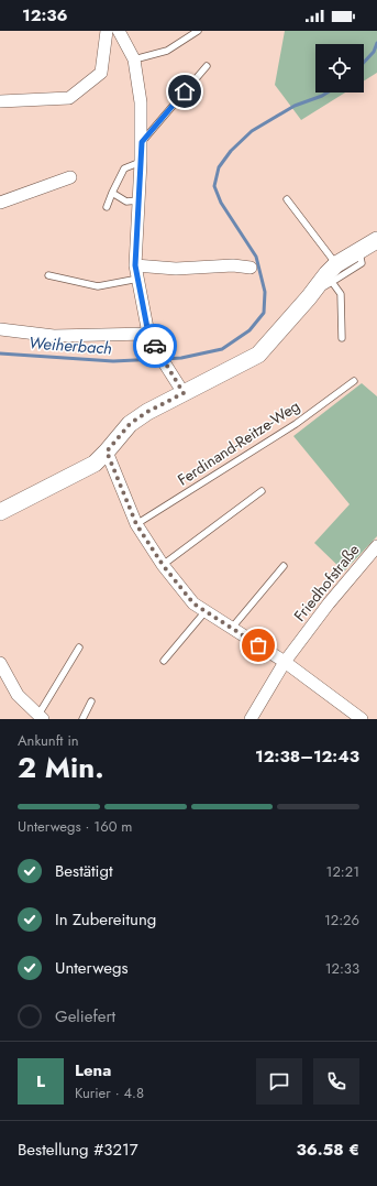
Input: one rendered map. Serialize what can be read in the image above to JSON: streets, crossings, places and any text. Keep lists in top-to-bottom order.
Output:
{
  "streets": {
    "street": ["Friedhofstraße"],
    "lane": ["Ferdinand-Reitze-Weg"]
  },
  "water": ["Weiherbach"],
  "page": {
    "status": "12:36",
    "heading": ["2 Min.", "Ankunft in", "12:38–12:43"],
    "panel": [
      "Lena",
      "Kurier · 4.8",
      "Bestellung #3217",
      "36.58 €"
    ],
    "bar": "Unterwegs · 160 m",
    "list": [
      ["Bestätigt", "12:21"],
      ["In Zubereitung", "12:26"],
      ["Unterwegs", "12:33"],
      "Geliefert"
    ],
    "round": "L"
  }
}
